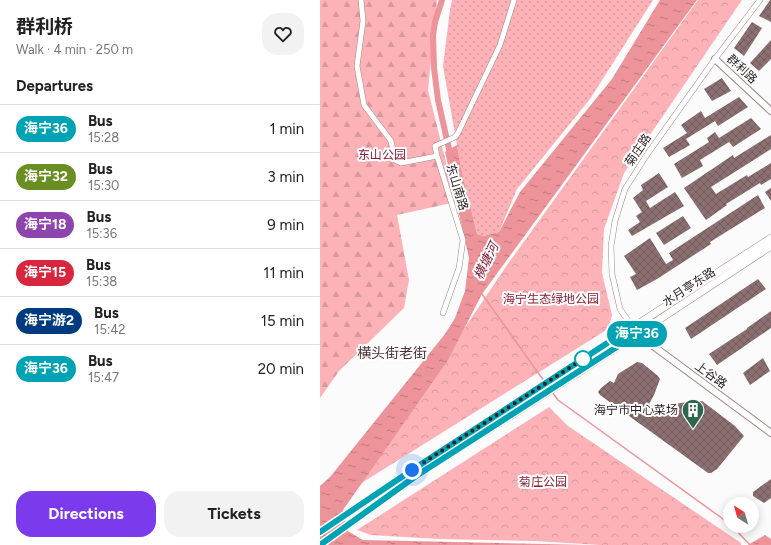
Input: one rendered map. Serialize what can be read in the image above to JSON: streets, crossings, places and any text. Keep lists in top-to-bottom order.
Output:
{
  "streets": {
    "main road": ["水月亭东路"],
    "street": [
      "群利路",
      "菊庄路",
      "东山南路",
      "上谷路"
    ]
  },
  "crossings": [
    ["群利路", "菊庄路"],
    ["菊庄路", "水月亭东路"],
    ["菊庄路", "上谷路"],
    ["水月亭东路", "上谷路"]
  ],
  "districts": ["横头街老街"],
  "water": ["横塘河"],
  "parks": ["东山公园", "海宁生态绿地公园", "菊庄公园"],
  "places": {
    "building": ["海宁市中心菜场"]
  },
  "lines": ["bus line 海宁36"],
  "north": "top left",
  "page": {
    "heading": [
      ["群利桥", "Walk · 4 min · 250 m"],
      "Departures"
    ],
    "on_map": "海宁36",
    "list": [
      {
        "mark": "海宁36",
        "name": "Bus",
        "note": "15:28",
        "value": "1 min"
      },
      {
        "mark": "海宁32",
        "name": "Bus",
        "note": "15:30",
        "value": "3 min"
      },
      {
        "mark": "海宁18",
        "name": "Bus",
        "note": "15:36",
        "value": "9 min"
      },
      {
        "mark": "海宁15",
        "name": "Bus",
        "note": "15:38",
        "value": "11 min"
      },
      {
        "mark": "海宁游2",
        "name": "Bus",
        "note": "15:42",
        "value": "15 min"
      },
      {
        "mark": "海宁36",
        "name": "Bus",
        "note": "15:47",
        "value": "20 min"
      }
    ],
    "buttons": ["Directions", "Tickets"]
  }
}
